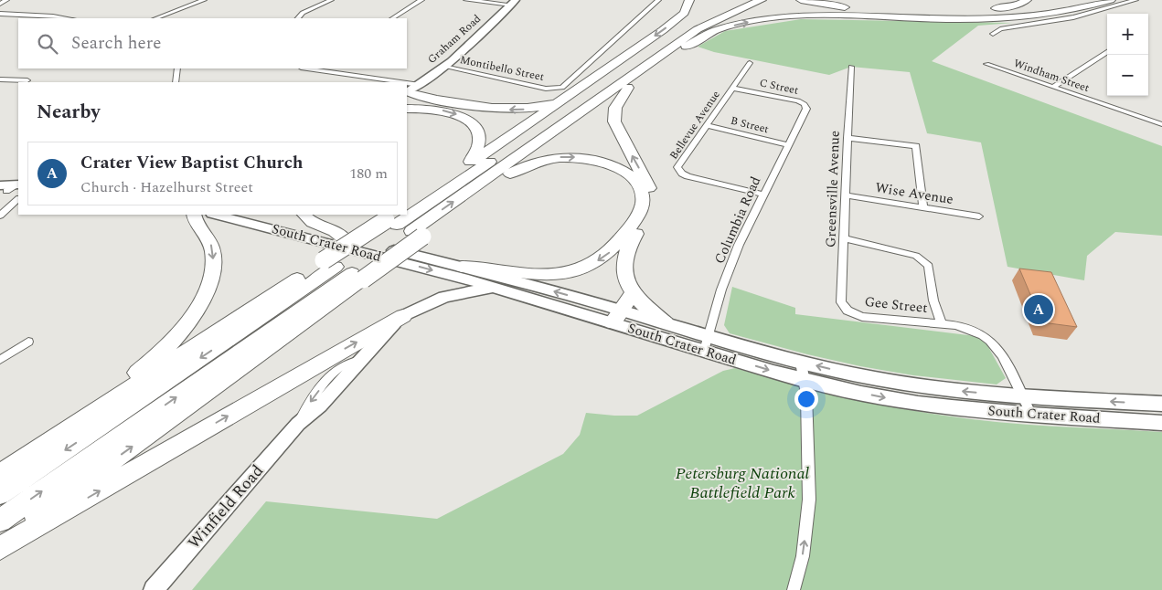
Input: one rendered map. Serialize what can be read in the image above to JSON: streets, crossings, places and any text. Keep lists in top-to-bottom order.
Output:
{
  "streets": {
    "main road": ["Graham Road", "South Crater Road", "Winfield Road"],
    "street": [
      "Montibello Street",
      "Windham Street",
      "C Street",
      "Bellevue Avenue",
      "B Street",
      "Greensville Avenue",
      "Wise Avenue",
      "Columbia Road",
      "Gee Street"
    ]
  },
  "crossings": [
    ["Graham Road", "Montibello Street"],
    ["C Street", "Bellevue Avenue"],
    ["C Street", "Columbia Road"],
    ["Bellevue Avenue", "B Street"],
    ["Bellevue Avenue", "Columbia Road"],
    ["B Street", "Columbia Road"],
    ["Greensville Avenue", "Wise Avenue"],
    ["Greensville Avenue", "Gee Street"],
    ["Columbia Road", "South Crater Road"],
    ["South Crater Road", "Gee Street"],
    ["South Crater Road", "Winfield Road"]
  ],
  "parks": ["Petersburg National Battlefield Park"],
  "page": {
    "map_buttons": ["+", "−"],
    "search": "Search here",
    "heading": "Nearby",
    "list": [
      {
        "mark": "A",
        "name": "Crater View Baptist Church",
        "note": "Church · Hazelhurst Street",
        "value": "180 m"
      }
    ],
    "pins": "A"
  }
}
